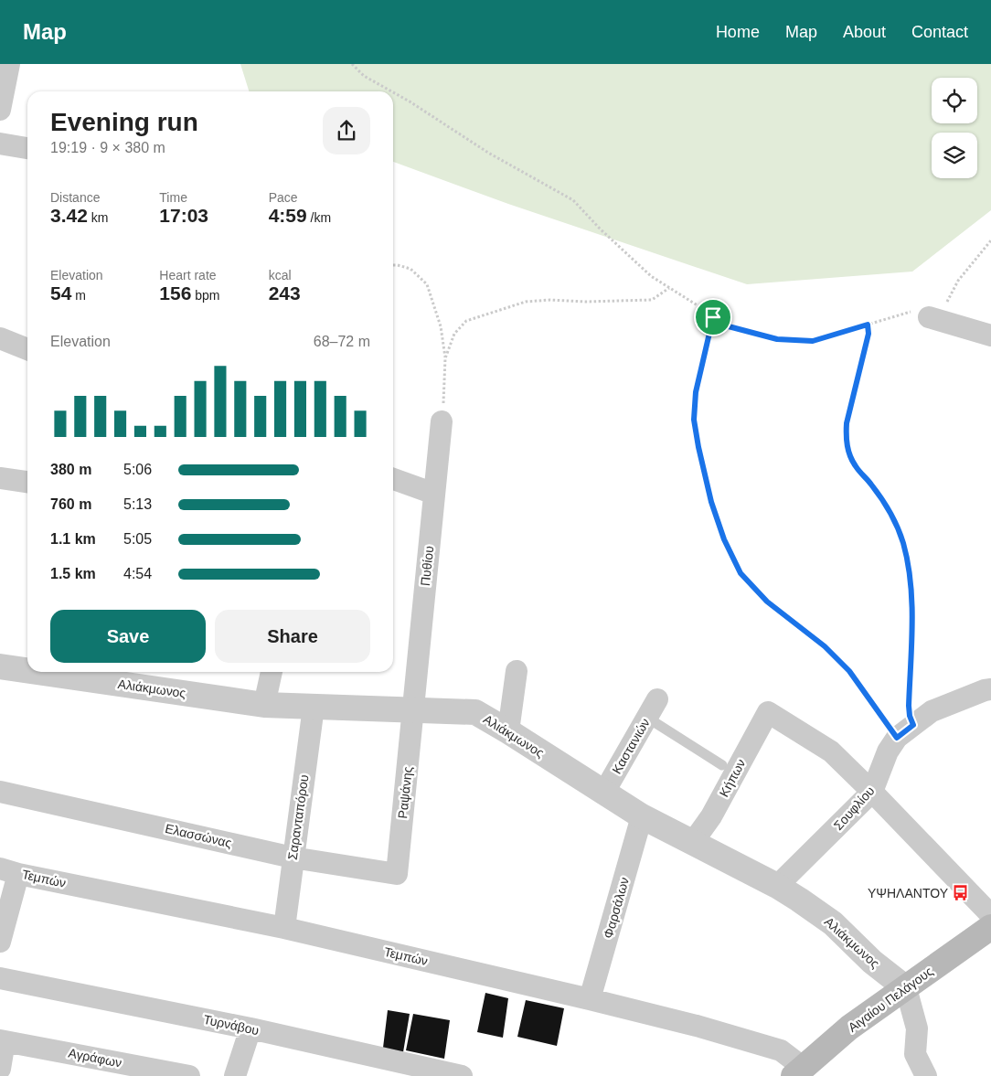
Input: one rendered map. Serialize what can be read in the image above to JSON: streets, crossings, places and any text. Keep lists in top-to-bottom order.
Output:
{
  "streets": {
    "main road": ["Αιγαίου Πελάγους"],
    "street": [
      "Πυθίου",
      "Αλιάκμωνος",
      "Καστανιών",
      "Κήπων",
      "Ραψάνης",
      "Σουφλίου",
      "Σαρανταπόρου",
      "Ελασσώνας",
      "Τεμπών",
      "Φαρσάλων",
      "Τυρνάβου",
      "Αγράφων"
    ]
  },
  "crossings": [
    ["Πυθίου", "Αλιάκμωνος"],
    ["Πυθίου", "Ραψάνης"],
    ["Αλιάκμωνος", "Καστανιών"],
    ["Αλιάκμωνος", "Κήπων"],
    ["Αλιάκμωνος", "Ραψάνης"],
    ["Αλιάκμωνος", "Σουφλίου"],
    ["Αλιάκμωνος", "Σαρανταπόρου"],
    ["Αλιάκμωνος", "Φαρσάλων"],
    ["Αλιάκμωνος", "Αιγαίου Πελάγους"],
    ["Κήπων", "Σουφλίου"],
    ["Ραψάνης", "Ελασσώνας"],
    ["Σαρανταπόρου", "Ελασσώνας"],
    ["Σαρανταπόρου", "Τεμπών"],
    ["Τεμπών", "Φαρσάλων"],
    ["Τεμπών", "Αιγαίου Πελάγους"]
  ],
  "places": {
    "bus stop": ["ΥΨΗΛΑΝΤΟΥ"]
  },
  "page": {
    "header": "Map",
    "nav": [
      "Home",
      "Map",
      "About",
      "Contact"
    ],
    "heading": ["Evening run", "19:19 · 9 × 380 m"],
    "stats": [
      ["Distance", "3.42 km"],
      ["Time", "17:03"],
      ["Pace", "4:59 /km"],
      ["Elevation", "54 m"],
      ["Heart rate", "156 bpm"],
      ["kcal", "243"]
    ],
    "chart": ["Elevation", "68–72 m"],
    "list": [
      {
        "name": "380 m",
        "note": "5:06"
      },
      {
        "name": "760 m",
        "note": "5:13"
      },
      {
        "name": "1.1 km",
        "note": "5:05"
      },
      {
        "name": "1.5 km",
        "note": "4:54"
      }
    ],
    "buttons": ["Save", "Share"]
  }
}
